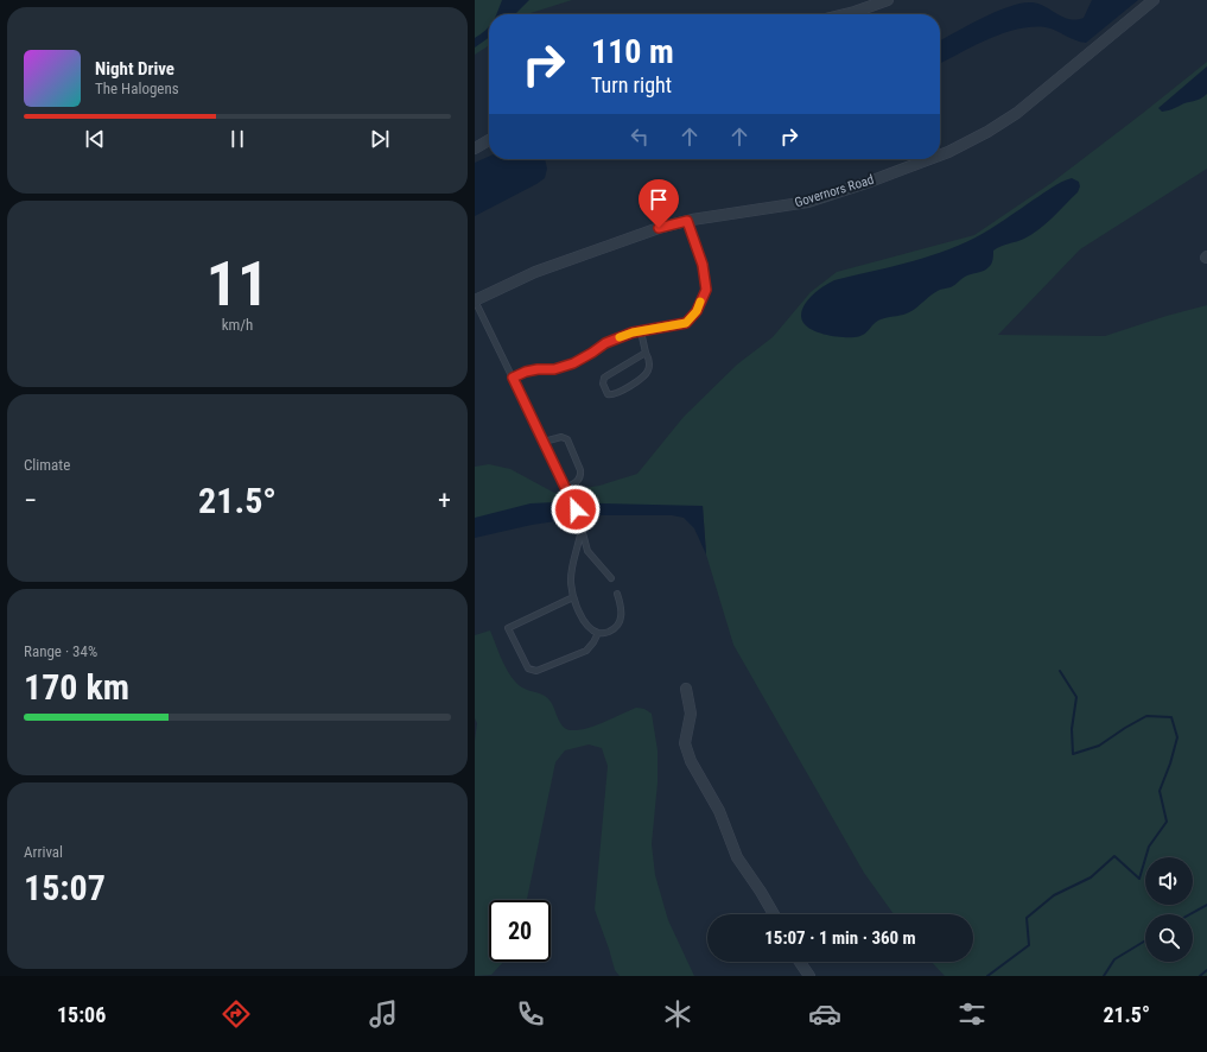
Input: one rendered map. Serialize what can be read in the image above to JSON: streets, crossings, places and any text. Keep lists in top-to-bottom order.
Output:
{
  "streets": {
    "street": ["Governors Road"]
  },
  "page": {
    "turn": ["110 m", "Turn right"],
    "song": ["Night Drive", "The Halogens"],
    "tile": [
      ["11", "km/h"],
      "Climate",
      ["Range · 34%", "170 km"],
      ["Arrival", "15:07"]
    ],
    "heat": ["−", "21.5°", "+"],
    "limit": "20",
    "trip": "15:07 · 1 min · 360 m",
    "tabs": ["15:06", "21.5°"]
  }
}
